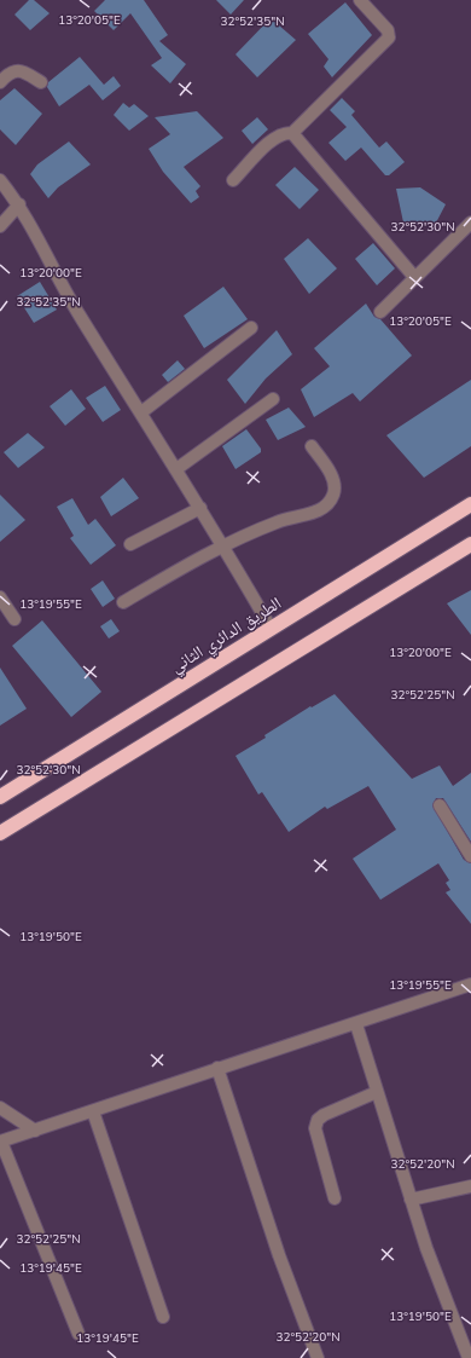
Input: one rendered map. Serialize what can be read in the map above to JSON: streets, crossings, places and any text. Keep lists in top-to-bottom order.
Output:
{
  "streets": {
    "highway": ["الطريق الدائري الثاني"]
  },
  "coordinates": [
    "13°20'05\"E",
    "32°52'35\"N",
    "32°52'30\"N",
    "13°20'00\"E",
    "13°19'55\"E",
    "32°52'25\"N",
    "13°19'50\"E",
    "32°52'20\"N",
    "13°19'45\"E"
  ]
}
